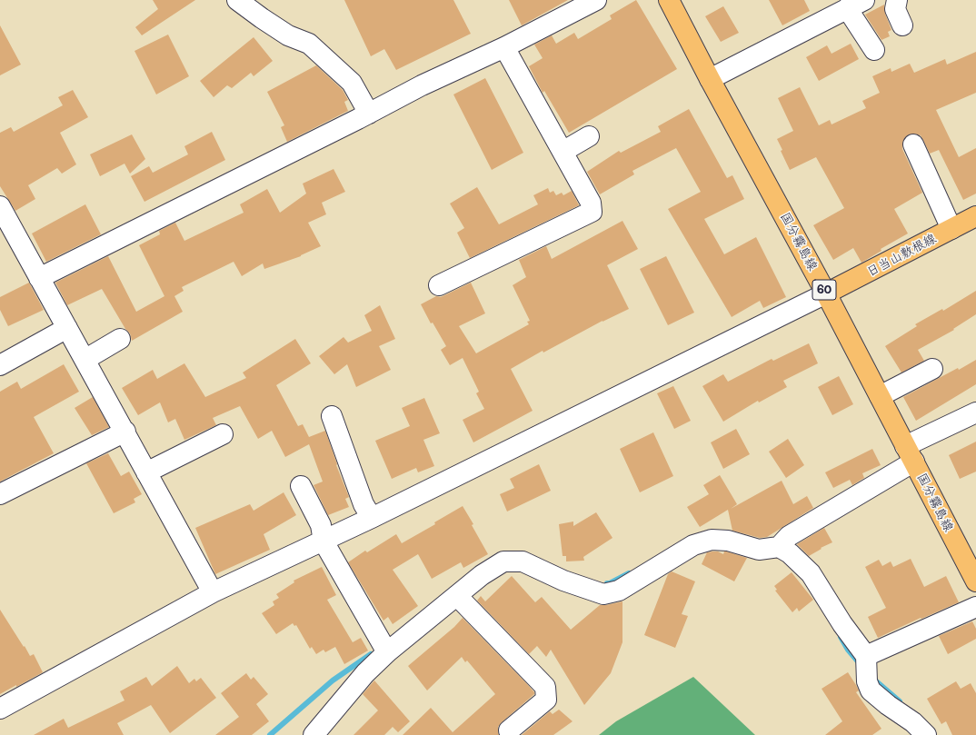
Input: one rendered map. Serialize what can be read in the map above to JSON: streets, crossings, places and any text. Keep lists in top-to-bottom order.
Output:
{
  "streets": {
    "main road": ["国分霧島線", "日当山敷根線", "60"]
  },
  "crossings": [
    ["国分霧島線", "日当山敷根線"]
  ]
}
